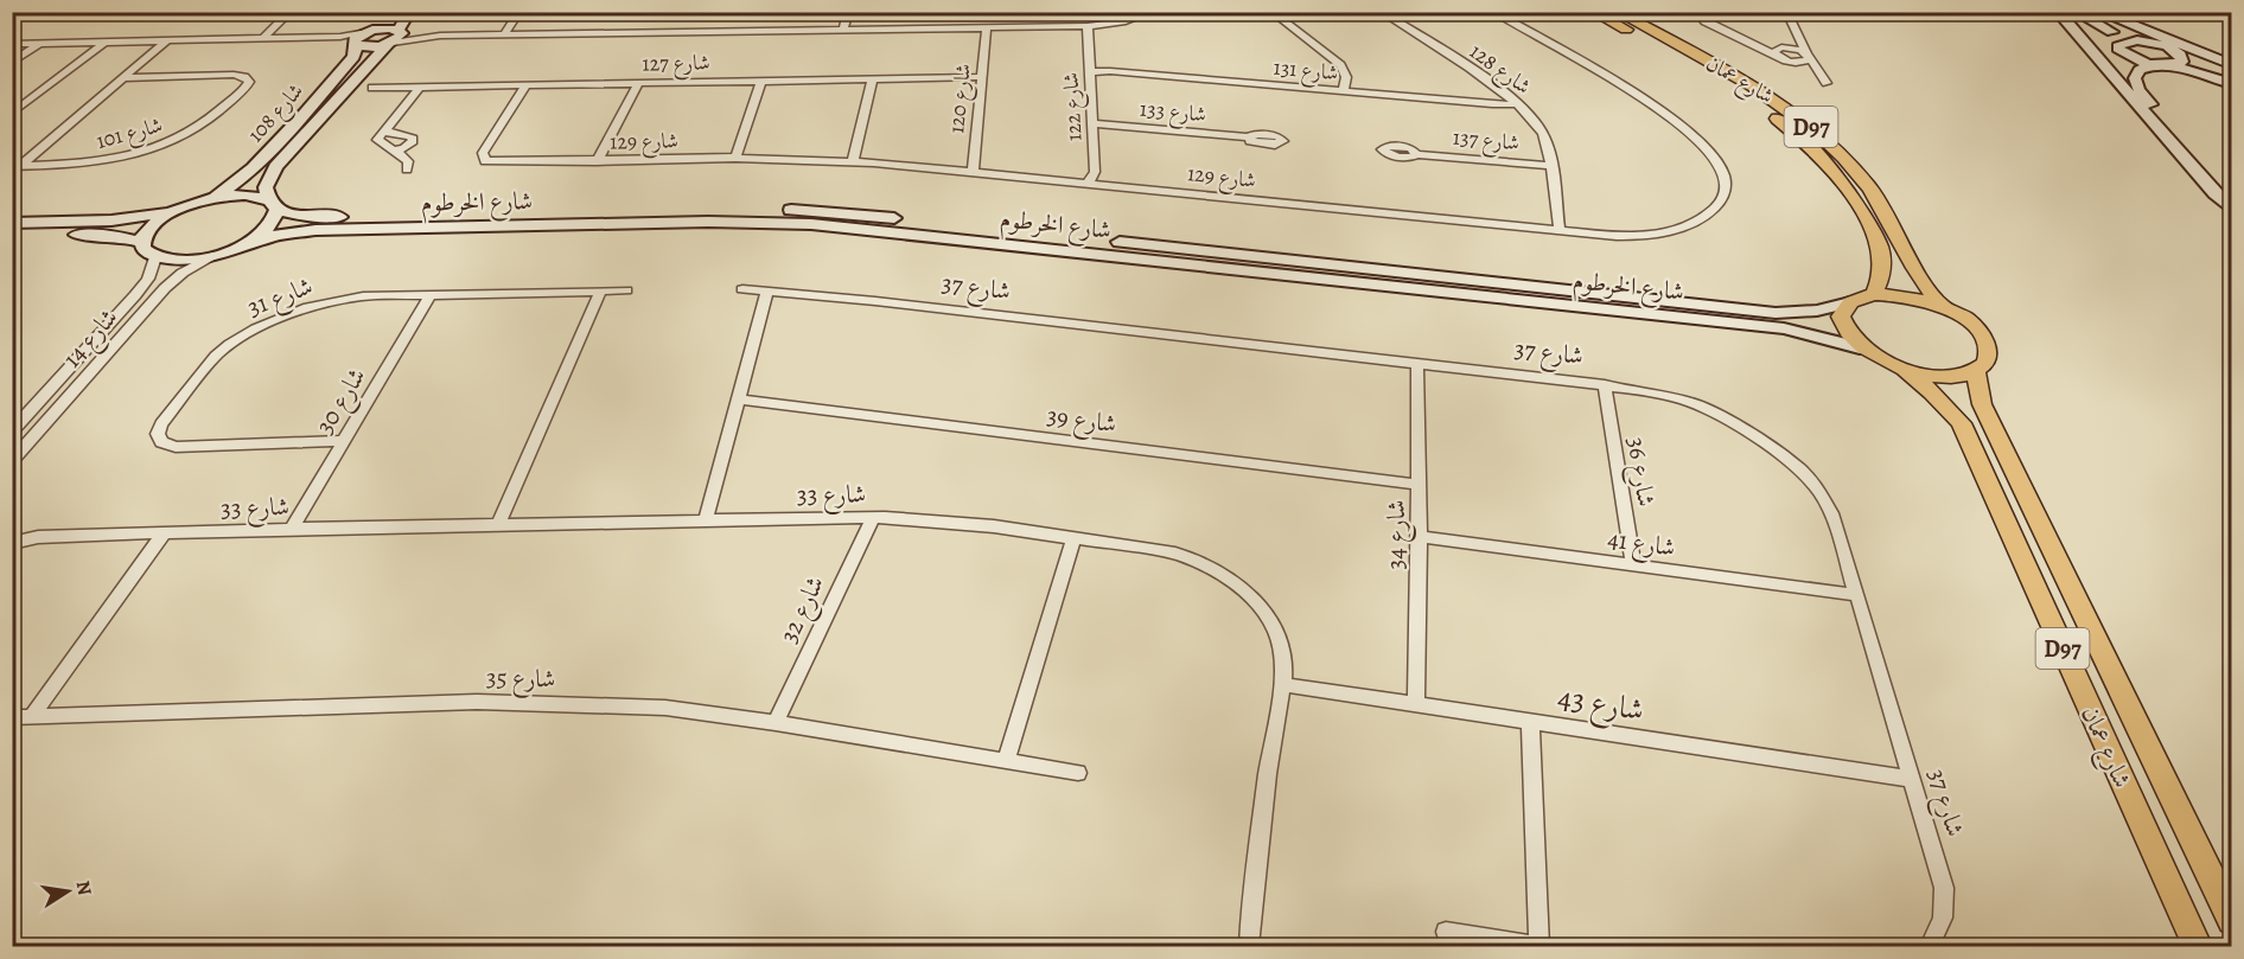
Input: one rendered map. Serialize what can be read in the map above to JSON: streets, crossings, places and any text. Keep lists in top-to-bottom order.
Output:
{
  "streets": {
    "main road": [
      "شارع عمان",
      "شارع 108",
      "D97",
      "شارع الخرطوم"
    ],
    "street": [
      "شارع 127",
      "شارع 128",
      "شارع 131",
      "شارع 120",
      "شارع 122",
      "شارع 133",
      "شارع 101",
      "شارع 137",
      "شارع 129",
      "شارع 37",
      "شارع 31",
      "شارع 14",
      "شارع 30",
      "شارع 39",
      "شارع 36",
      "شارع 33",
      "شارع 34",
      "شارع 41",
      "شارع 32",
      "شارع 35",
      "شارع 43"
    ]
  },
  "crossings": [
    ["شارع 127", "شارع 120"],
    ["شارع 127", "شارع 129"],
    ["شارع 128", "شارع 131"],
    ["شارع 128", "شارع 137"],
    ["شارع 128", "شارع 129"],
    ["شارع 131", "شارع 122"],
    ["شارع 120", "شارع 129"],
    ["شارع 122", "شارع 133"],
    ["شارع 122", "شارع 129"],
    ["شارع 108", "شارع الخرطوم"],
    ["شارع 37", "شارع 36"],
    ["شارع 37", "شارع 34"],
    ["شارع 37", "شارع 41"],
    ["شارع 37", "شارع 43"],
    ["شارع 31", "شارع 30"],
    ["شارع 30", "شارع 33"],
    ["شارع 39", "شارع 34"],
    ["شارع 36", "شارع 41"],
    ["شارع 33", "شارع 32"],
    ["شارع 33", "شارع 43"],
    ["شارع 34", "شارع 41"],
    ["شارع 34", "شارع 43"],
    ["شارع 32", "شارع 35"]
  ],
  "north": "right"
}
